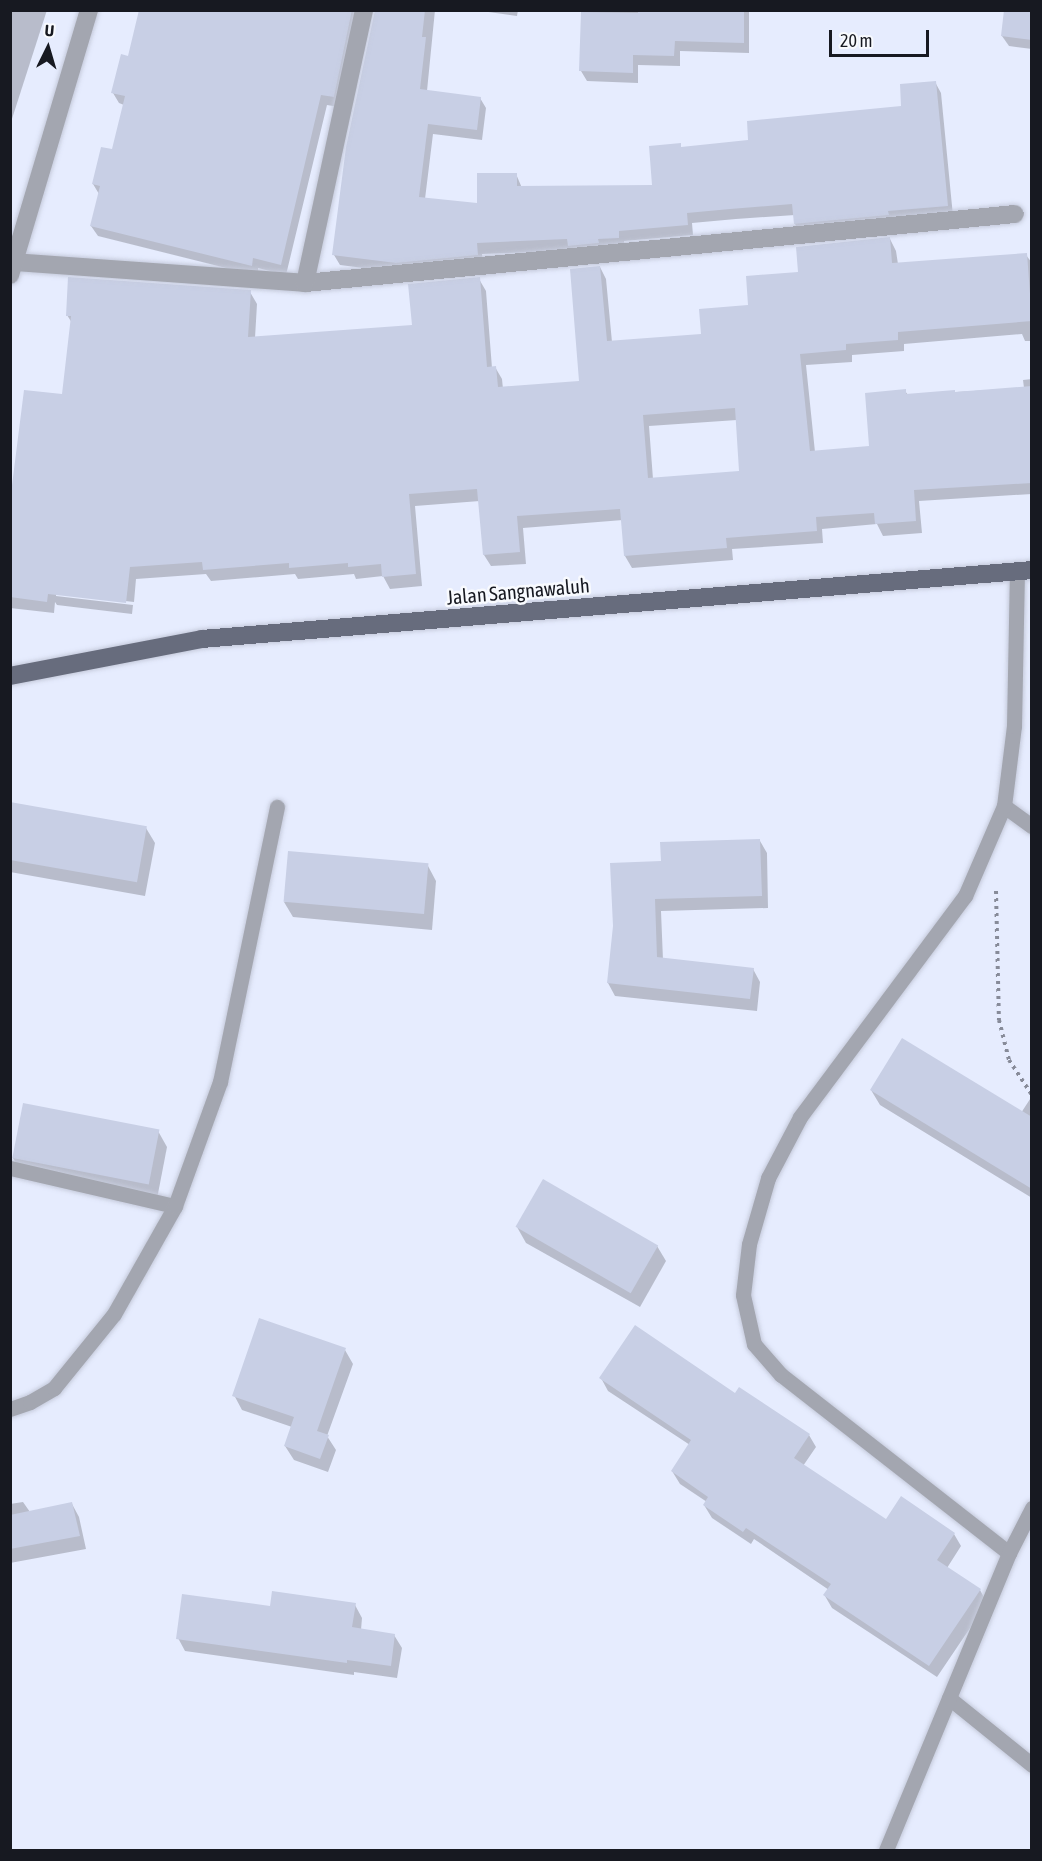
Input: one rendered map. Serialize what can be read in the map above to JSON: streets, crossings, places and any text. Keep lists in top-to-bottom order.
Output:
{
  "streets": {
    "main road": ["Jalan Sangnawaluh"]
  },
  "scale_bar": "20 m",
  "north": "top"
}
